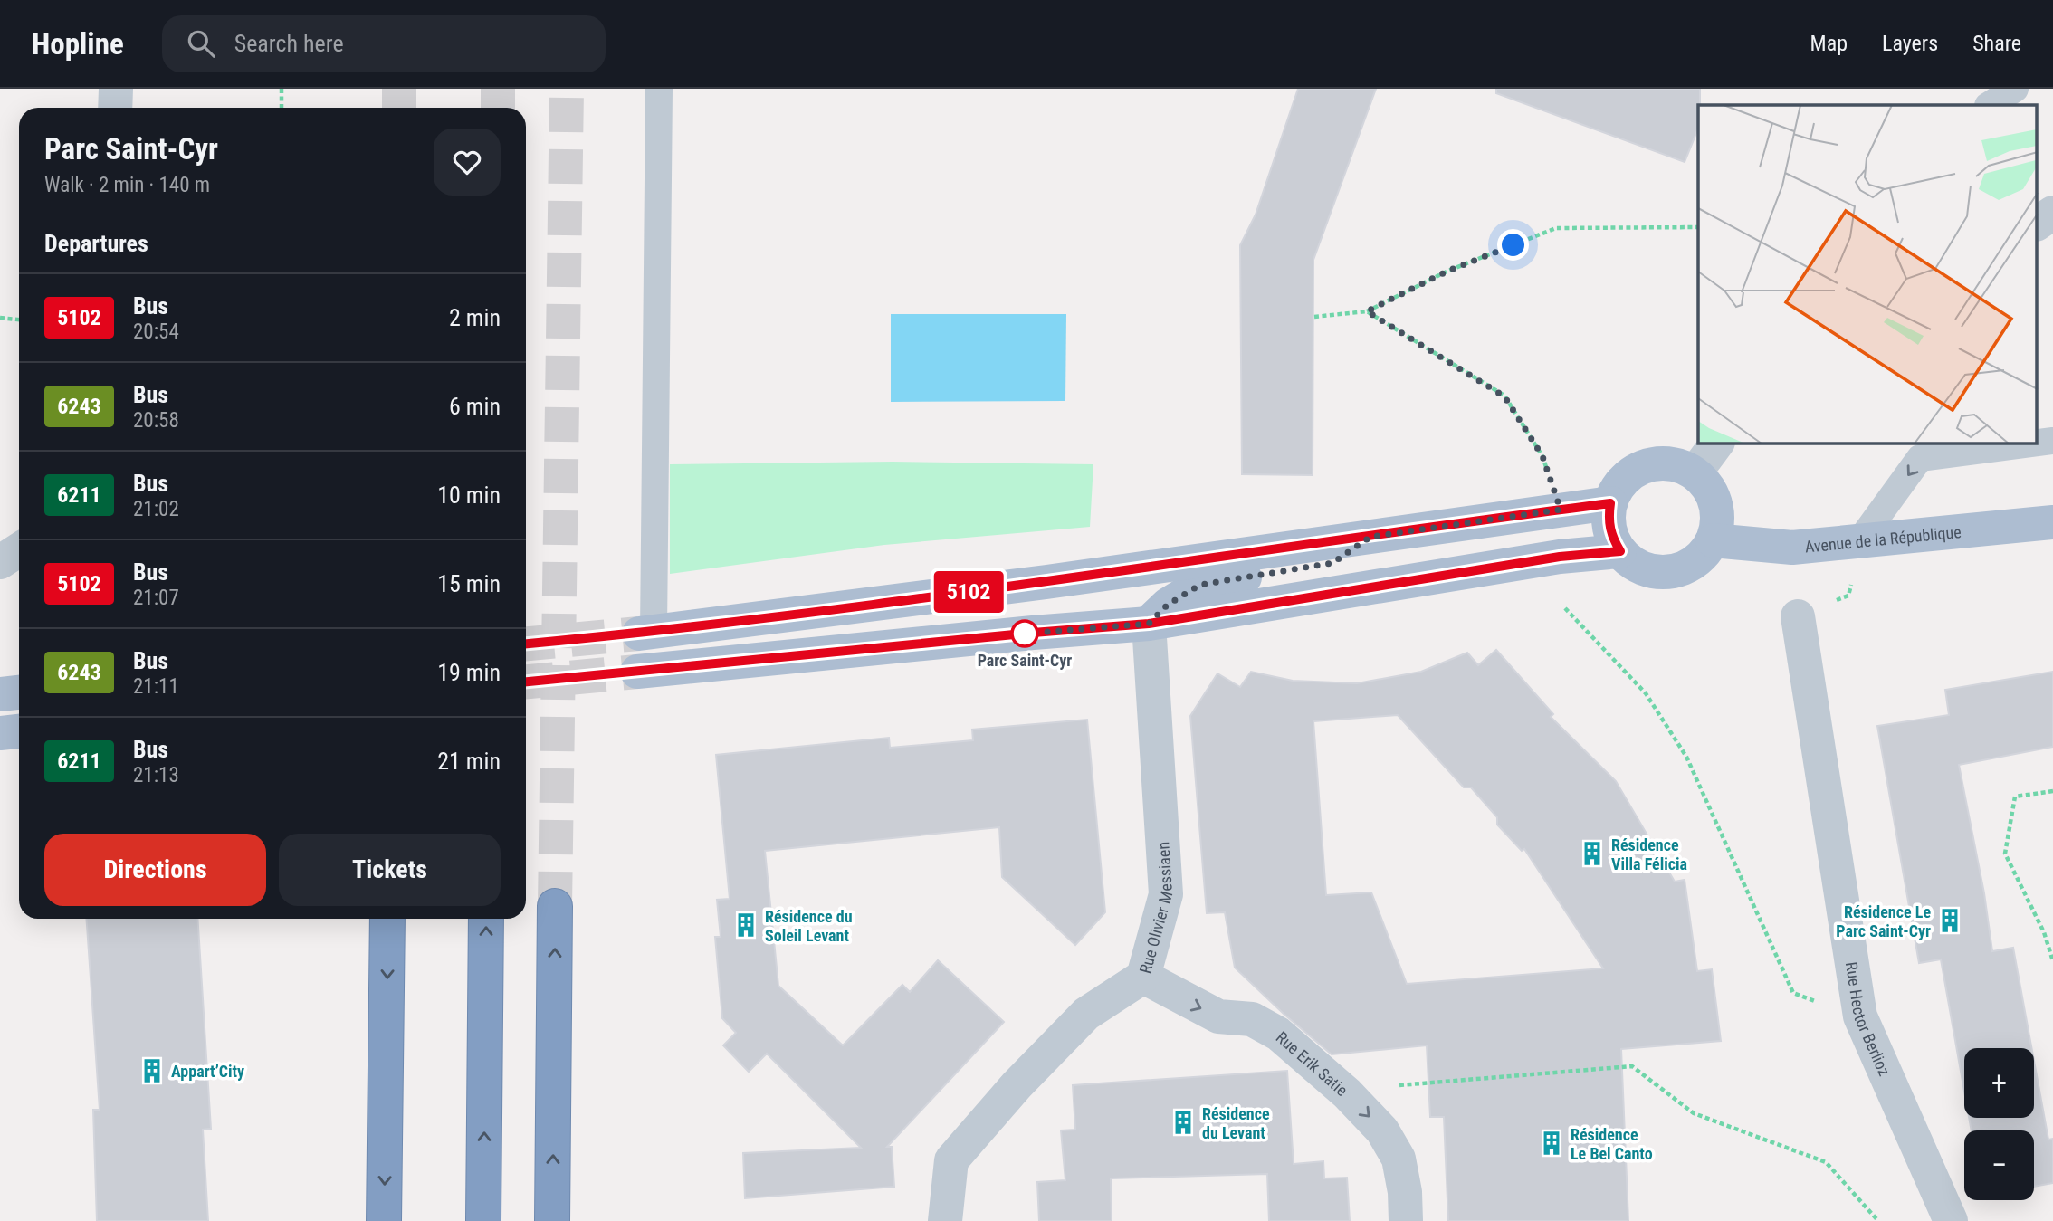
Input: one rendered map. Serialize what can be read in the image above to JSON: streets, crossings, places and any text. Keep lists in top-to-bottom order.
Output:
{
  "streets": {
    "main road": ["Avenue de la République"],
    "street": ["Rue Olivier Messiaen", "Rue Hector Berlioz", "Rue Erik Satie"]
  },
  "crossings": [
    ["Rue Olivier Messiaen", "Rue Erik Satie"]
  ],
  "one_way": ["Rue Erik Satie"],
  "places": {
    "other": ["Parc Saint-Cyr"],
    "building": [
      "Résidence Villa Félicia",
      "Résidence Le Parc Saint-Cyr",
      "Résidence du Soleil Levant",
      "Appart’City",
      "Résidence du Levant",
      "Résidence Le Bel Canto"
    ]
  },
  "lines": ["bus line 5102"],
  "page": {
    "header": "Hopline",
    "search": "Search here",
    "nav": ["Map", "Layers", "Share"],
    "on_map": "5102",
    "heading": [
      ["Parc Saint-Cyr", "Walk · 2 min · 140 m"],
      "Departures"
    ],
    "list": [
      {
        "mark": "5102",
        "name": "Bus",
        "note": "20:54",
        "value": "2 min"
      },
      {
        "mark": "6243",
        "name": "Bus",
        "note": "20:58",
        "value": "6 min"
      },
      {
        "mark": "6211",
        "name": "Bus",
        "note": "21:02",
        "value": "10 min"
      },
      {
        "mark": "5102",
        "name": "Bus",
        "note": "21:07",
        "value": "15 min"
      },
      {
        "mark": "6243",
        "name": "Bus",
        "note": "21:11",
        "value": "19 min"
      },
      {
        "mark": "6211",
        "name": "Bus",
        "note": "21:13",
        "value": "21 min"
      }
    ],
    "buttons": ["Directions", "Tickets"],
    "map_buttons": ["+", "−"]
  }
}
